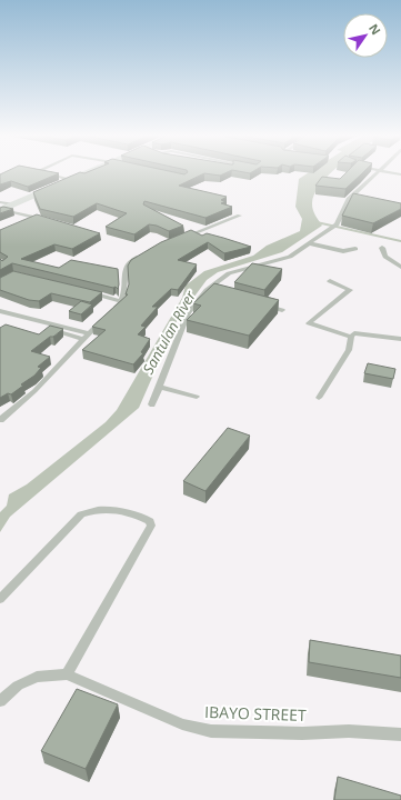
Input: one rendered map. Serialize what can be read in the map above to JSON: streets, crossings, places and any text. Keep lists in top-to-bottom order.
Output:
{
  "streets": {
    "street": ["IBAYO STREET"]
  },
  "water": ["Santulan River"],
  "north": "top right"
}
